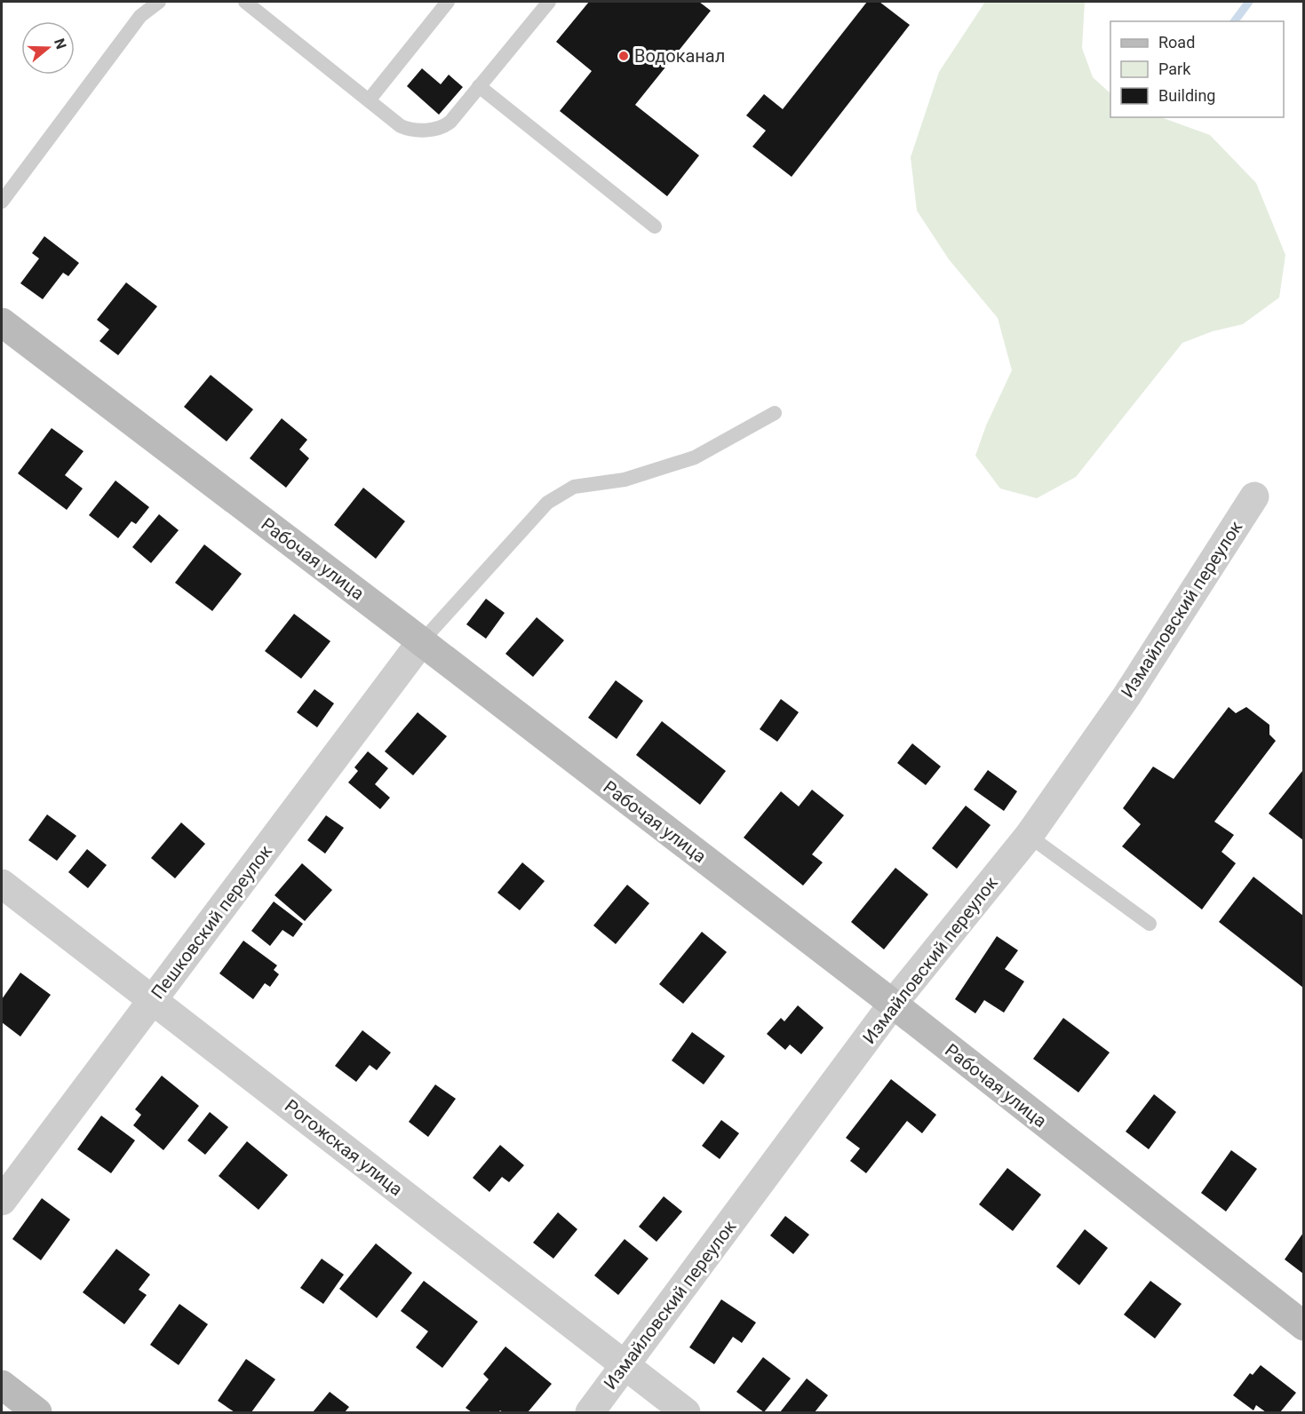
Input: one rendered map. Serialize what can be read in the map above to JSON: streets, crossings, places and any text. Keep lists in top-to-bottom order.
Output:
{
  "streets": {
    "main road": ["Рабочая улица"],
    "street": ["Измайловский переулок", "Пешковский переулок", "Рогожская улица"]
  },
  "crossings": [
    ["Рабочая улица", "Измайловский переулок"],
    ["Рабочая улица", "Пешковский переулок"],
    ["Измайловский переулок", "Рогожская улица"],
    ["Пешковский переулок", "Рогожская улица"]
  ],
  "places": ["Водоканал"],
  "legend": ["Road", "Park", "Building"],
  "north": "right"
}
